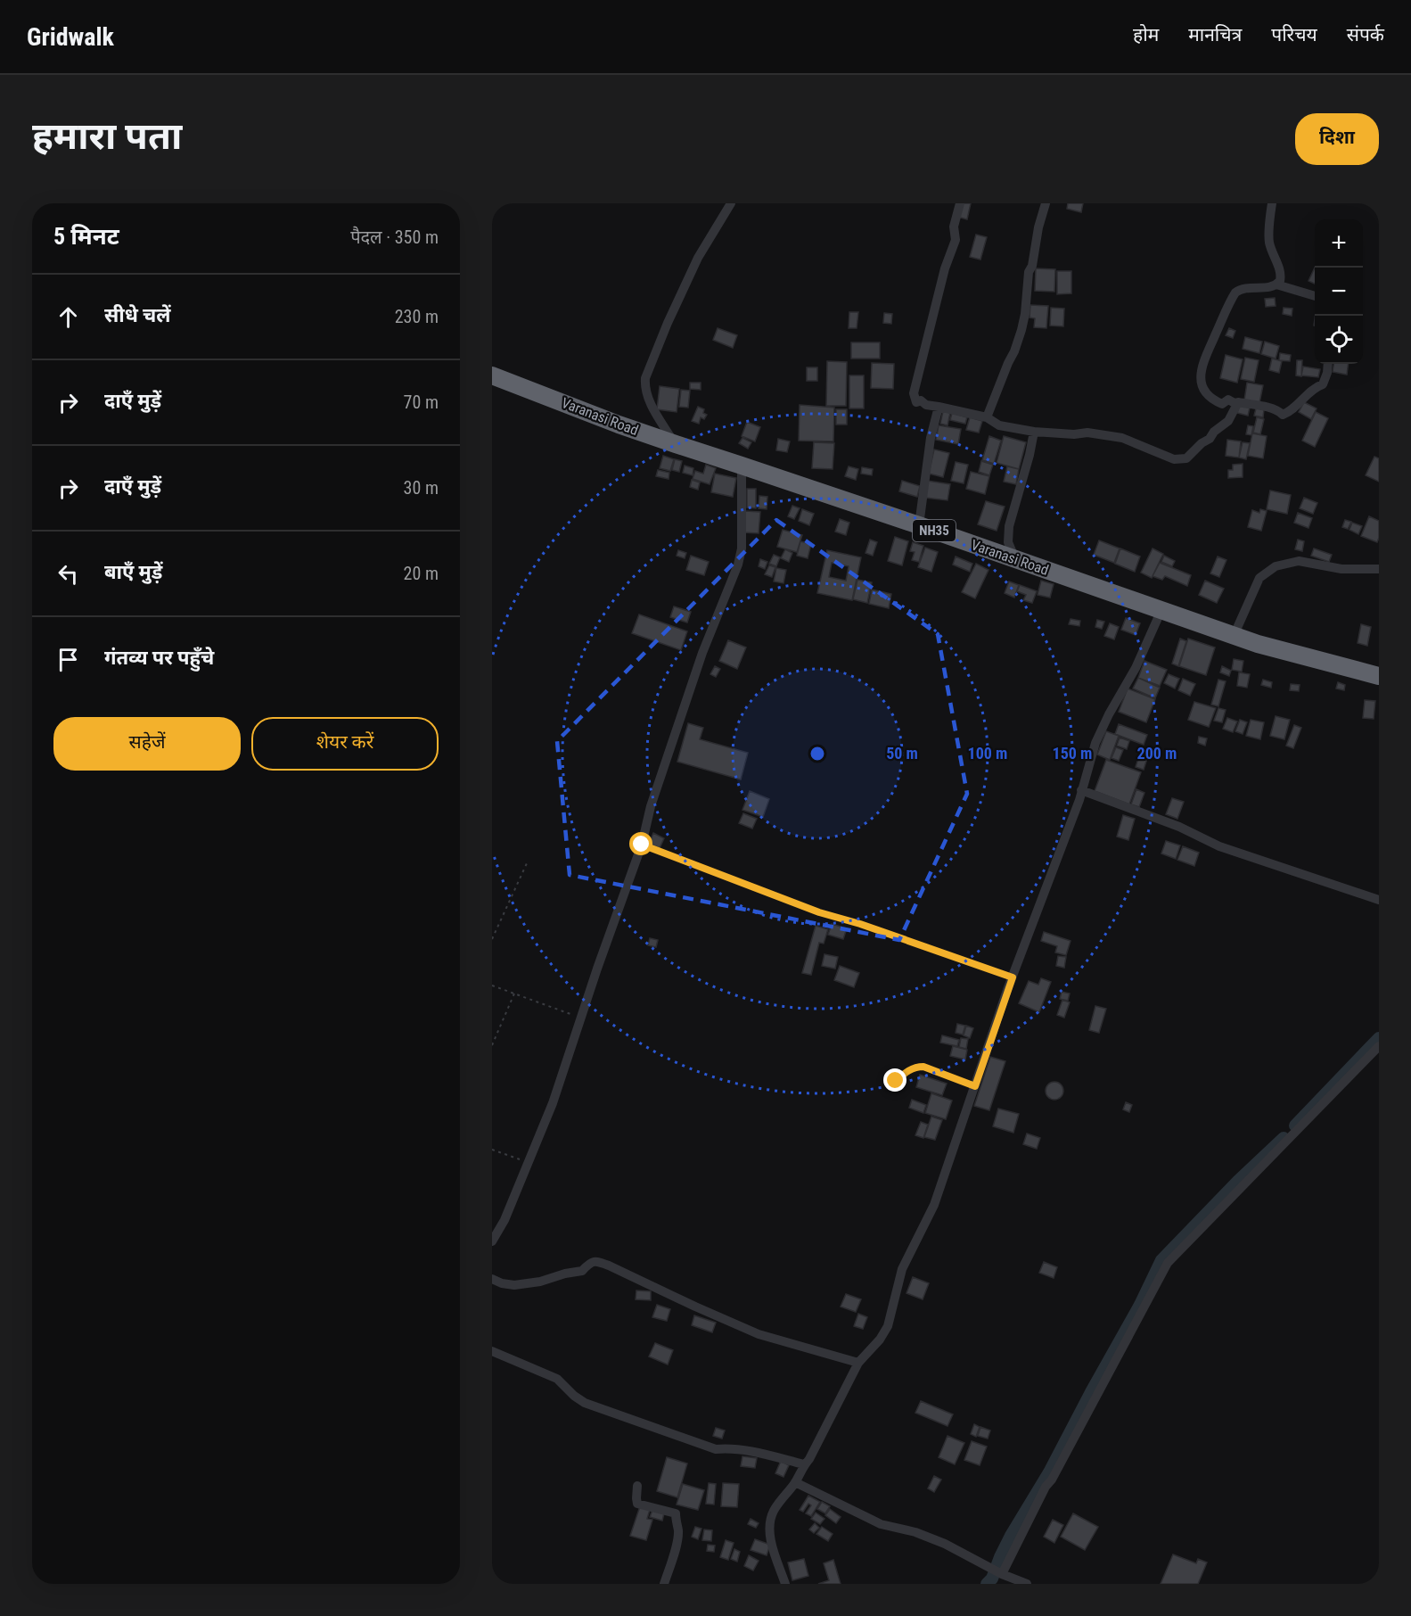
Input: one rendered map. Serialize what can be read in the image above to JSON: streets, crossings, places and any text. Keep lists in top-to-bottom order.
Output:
{
  "streets": {
    "highway": ["Varanasi Road", "NH35"]
  },
  "page": {
    "header": "Gridwalk",
    "nav": [
      "होम",
      "मानचित्र",
      "परिचय",
      "संपर्क"
    ],
    "buttons": [
      "दिशा",
      ["सहेजें", "शेयर करें"]
    ],
    "title": "हमारा पता",
    "heading": ["5 मिनट", "पैदल · 350 m"],
    "map_buttons": ["+", "−"],
    "list": [
      ["सीधे चलें", "230 m"],
      ["दाएँ मुड़ें", "70 m"],
      ["दाएँ मुड़ें", "30 m"],
      ["बाएँ मुड़ें", "20 m"],
      "गंतव्य पर पहुँचे"
    ]
  },
  "rings": [
    "50 m",
    "100 m",
    "150 m",
    "200 m"
  ]
}
